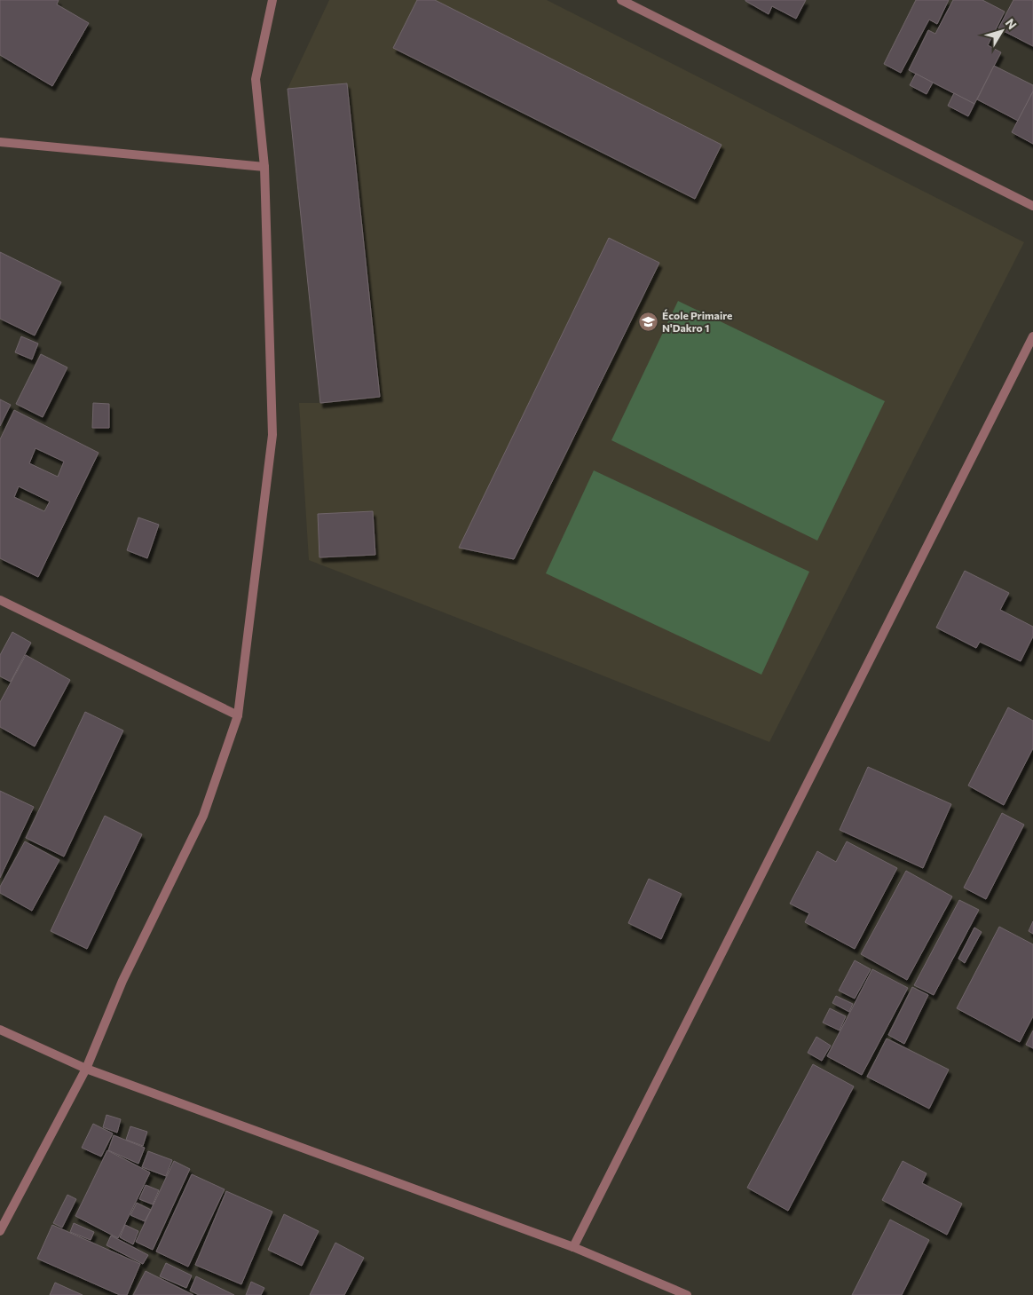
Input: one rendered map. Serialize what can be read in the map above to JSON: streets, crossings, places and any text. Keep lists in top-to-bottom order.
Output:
{
  "places": {
    "school or university": ["École Primaire N'Dakro 1"]
  },
  "north": "top right"
}
